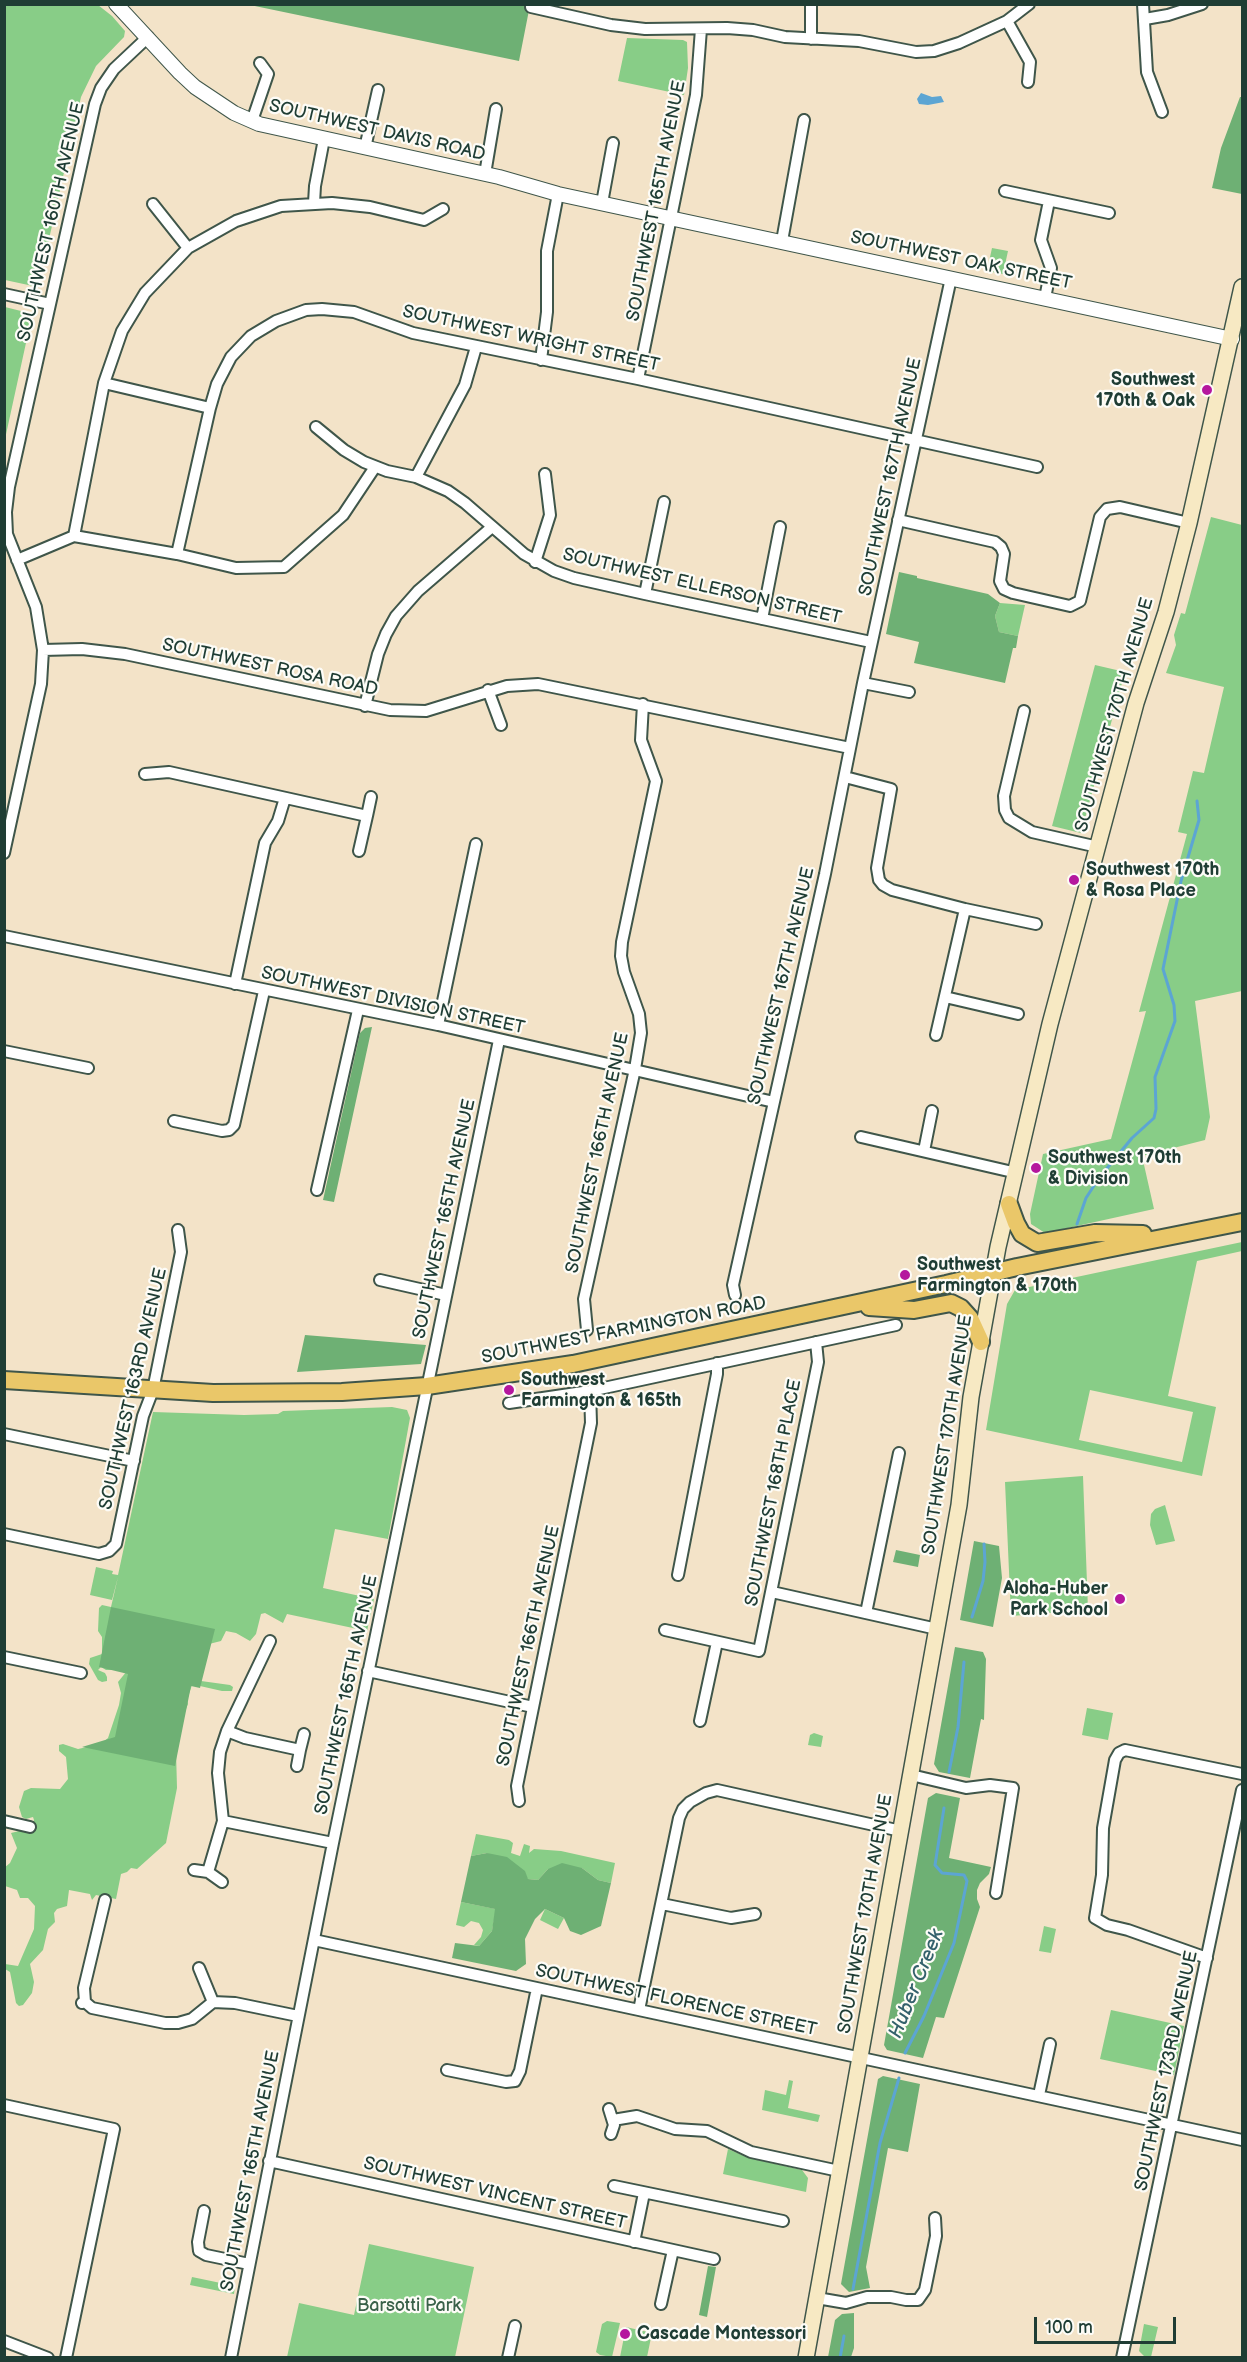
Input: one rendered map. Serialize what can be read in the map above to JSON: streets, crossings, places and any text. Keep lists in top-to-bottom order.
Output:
{
  "streets": {
    "main road": ["SOUTHWEST 170TH AVENUE", "SOUTHWEST FARMINGTON ROAD"],
    "street": [
      "SOUTHWEST DAVIS ROAD",
      "SOUTHWEST 165TH AVENUE",
      "SOUTHWEST 160TH AVENUE",
      "SOUTHWEST OAK STREET",
      "SOUTHWEST WRIGHT STREET",
      "SOUTHWEST 167TH AVENUE",
      "SOUTHWEST ELLERSON STREET",
      "SOUTHWEST ROSA ROAD",
      "SOUTHWEST DIVISION STREET",
      "SOUTHWEST 166TH AVENUE",
      "SOUTHWEST 163RD AVENUE",
      "SOUTHWEST 168TH PLACE",
      "SOUTHWEST FLORENCE STREET",
      "SOUTHWEST 173RD AVENUE",
      "SOUTHWEST VINCENT STREET"
    ]
  },
  "crossings": [
    ["SOUTHWEST DAVIS ROAD", "SOUTHWEST 165TH AVENUE"],
    ["SOUTHWEST DAVIS ROAD", "SOUTHWEST 160TH AVENUE"],
    ["SOUTHWEST DAVIS ROAD", "SOUTHWEST OAK STREET"],
    ["SOUTHWEST 165TH AVENUE", "SOUTHWEST OAK STREET"],
    ["SOUTHWEST 165TH AVENUE", "SOUTHWEST WRIGHT STREET"],
    ["SOUTHWEST 165TH AVENUE", "SOUTHWEST DIVISION STREET"],
    ["SOUTHWEST 165TH AVENUE", "SOUTHWEST FARMINGTON ROAD"],
    ["SOUTHWEST 165TH AVENUE", "SOUTHWEST FLORENCE STREET"],
    ["SOUTHWEST 165TH AVENUE", "SOUTHWEST VINCENT STREET"],
    ["SOUTHWEST 160TH AVENUE", "SOUTHWEST ROSA ROAD"],
    ["SOUTHWEST OAK STREET", "SOUTHWEST 167TH AVENUE"],
    ["SOUTHWEST OAK STREET", "SOUTHWEST 170TH AVENUE"],
    ["SOUTHWEST WRIGHT STREET", "SOUTHWEST 167TH AVENUE"],
    ["SOUTHWEST 167TH AVENUE", "SOUTHWEST ELLERSON STREET"],
    ["SOUTHWEST 167TH AVENUE", "SOUTHWEST ROSA ROAD"],
    ["SOUTHWEST 167TH AVENUE", "SOUTHWEST DIVISION STREET"],
    ["SOUTHWEST ROSA ROAD", "SOUTHWEST 166TH AVENUE"],
    ["SOUTHWEST 170TH AVENUE", "SOUTHWEST FARMINGTON ROAD"],
    ["SOUTHWEST 170TH AVENUE", "SOUTHWEST FLORENCE STREET"],
    ["SOUTHWEST DIVISION STREET", "SOUTHWEST 166TH AVENUE"],
    ["SOUTHWEST FARMINGTON ROAD", "SOUTHWEST 163RD AVENUE"],
    ["SOUTHWEST FLORENCE STREET", "SOUTHWEST 173RD AVENUE"]
  ],
  "water": ["Huber Creek"],
  "parks": ["Barsotti Park"],
  "places": [
    "Southwest 170th & Oak",
    "Southwest 170th & Rosa Place",
    "Southwest 170th & Division",
    "Southwest Farmington & 170th",
    "Southwest Farmington & 165th",
    "Aloha-Huber Park School",
    "Cascade Montessori"
  ],
  "scale_bar": "100 m"
}
